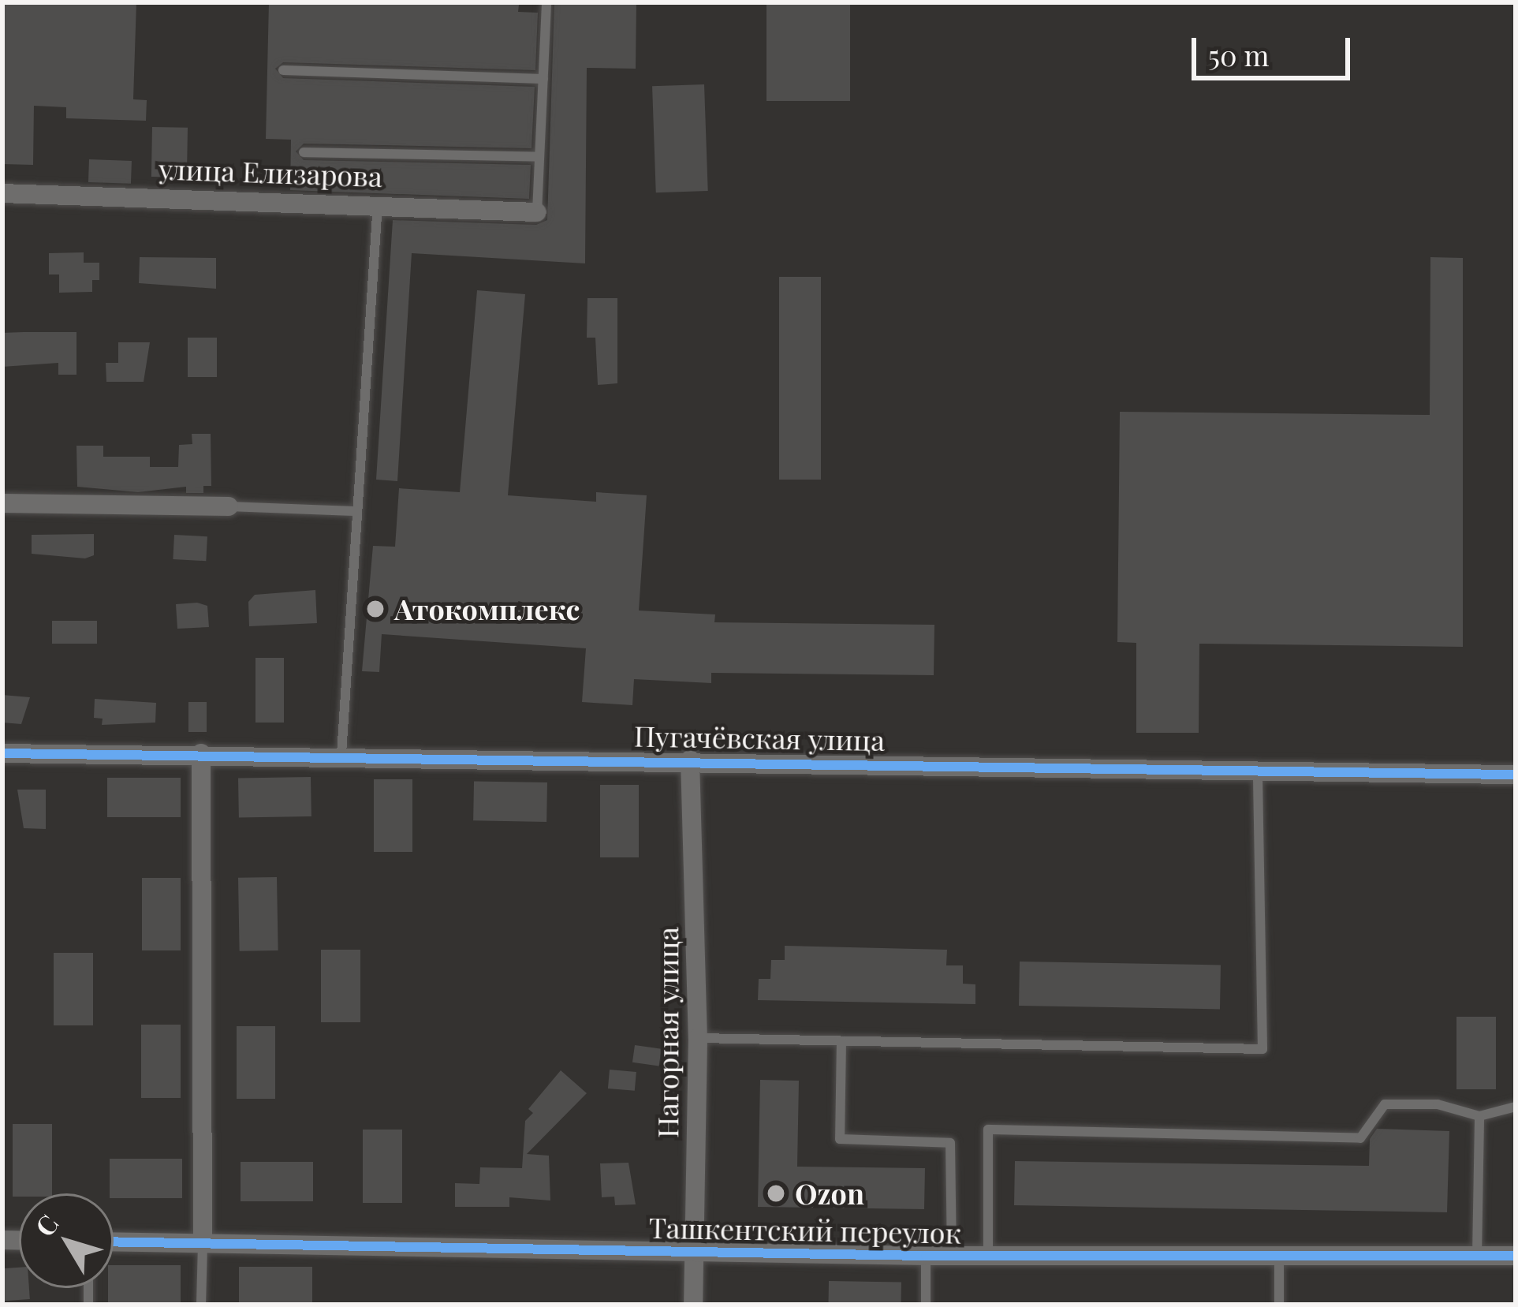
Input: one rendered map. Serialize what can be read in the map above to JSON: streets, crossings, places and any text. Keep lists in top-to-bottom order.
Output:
{
  "streets": {
    "street": [
      "улица Елизарова",
      "Пугачёвская улица",
      "Нагорная улица",
      "Ташкентский переулок"
    ]
  },
  "crossings": [
    ["Пугачёвская улица", "Нагорная улица"],
    ["Нагорная улица", "Ташкентский переулок"]
  ],
  "places": ["Атокомплекс", "Ozon"],
  "scale_bar": "50 m",
  "north": "top left"
}
